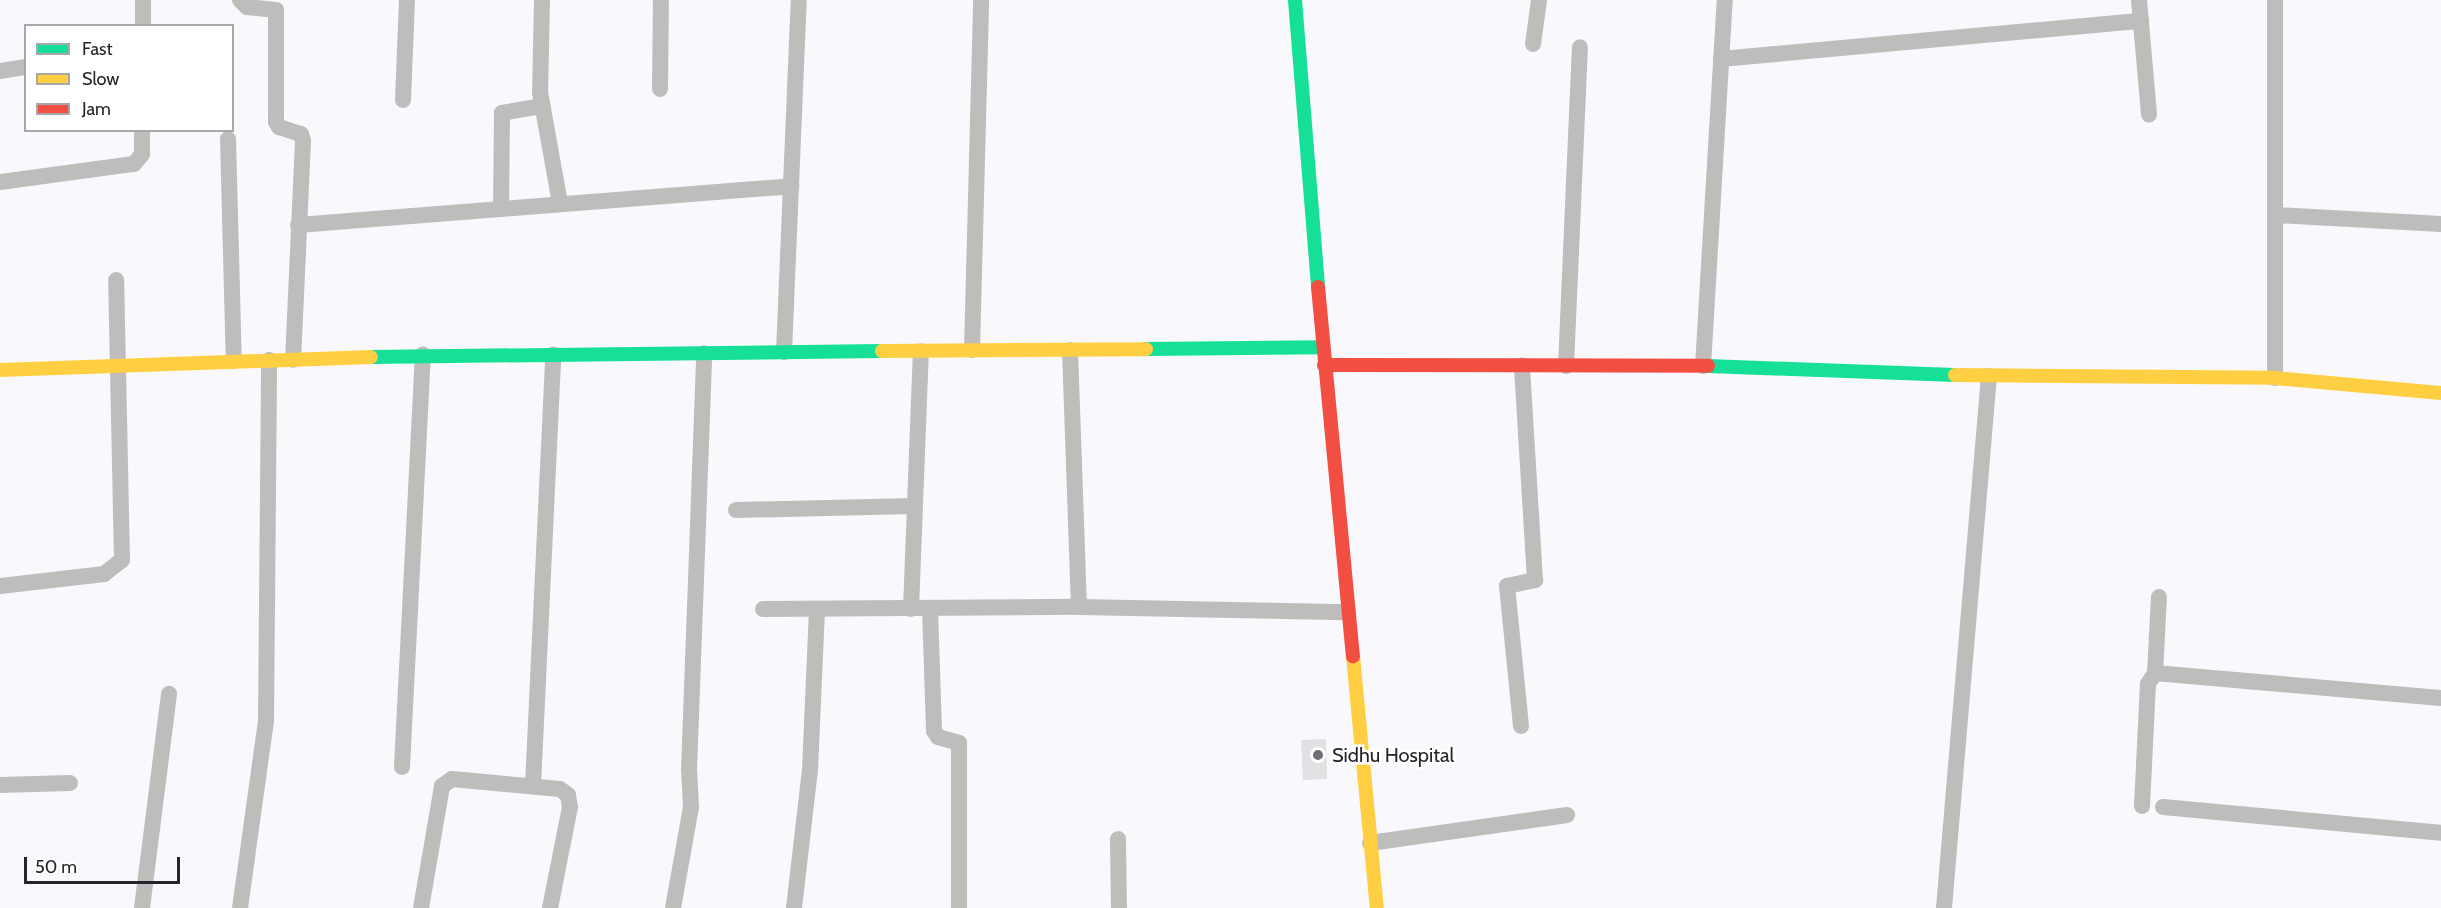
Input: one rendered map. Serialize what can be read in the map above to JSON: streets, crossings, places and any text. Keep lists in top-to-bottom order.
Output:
{
  "places": ["Sidhu Hospital"],
  "legend": ["Fast", "Slow", "Jam"],
  "scale_bar": "50 m"
}
